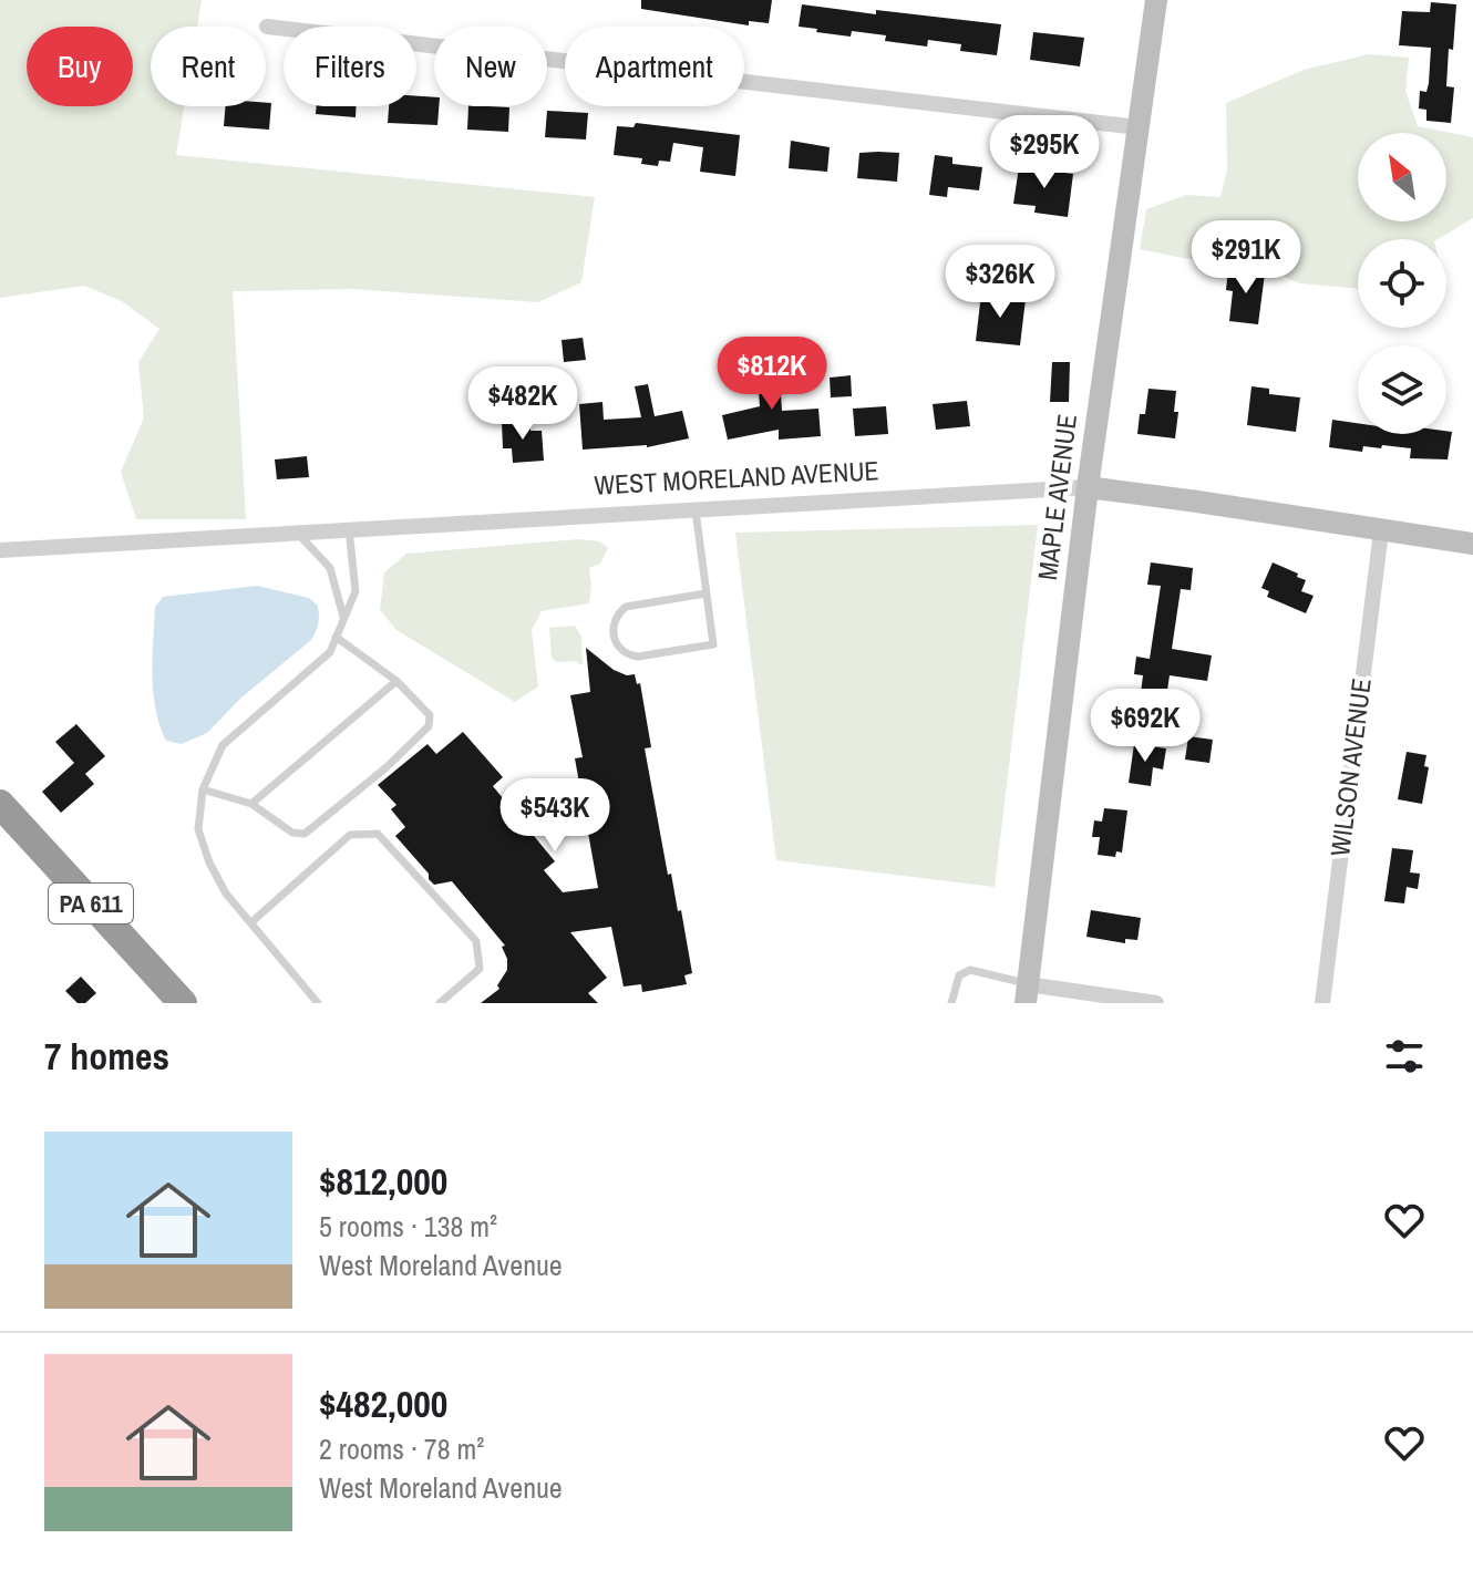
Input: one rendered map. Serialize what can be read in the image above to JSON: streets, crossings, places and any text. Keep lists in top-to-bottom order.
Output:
{
  "streets": {
    "highway": ["PA 611"],
    "street": ["WEST MORELAND AVENUE", "MAPLE AVENUE", "WILSON AVENUE"]
  },
  "crossings": [
    ["WEST MORELAND AVENUE", "MAPLE AVENUE"],
    ["WEST MORELAND AVENUE", "WILSON AVENUE"]
  ],
  "north": "top left",
  "page": {
    "chip": [
      "Buy",
      "Rent",
      "Filters",
      "New",
      "Apartment"
    ],
    "price": [
      "$295K",
      "$291K",
      "$326K",
      "$812K",
      "$482K",
      "$692K",
      "$543K"
    ],
    "heading": "7 homes",
    "list": [
      {
        "name": "$812,000",
        "note": "5 rooms · 138 m² · West Moreland Avenue"
      },
      {
        "name": "$482,000",
        "note": "2 rooms · 78 m² · West Moreland Avenue"
      }
    ]
  }
}
